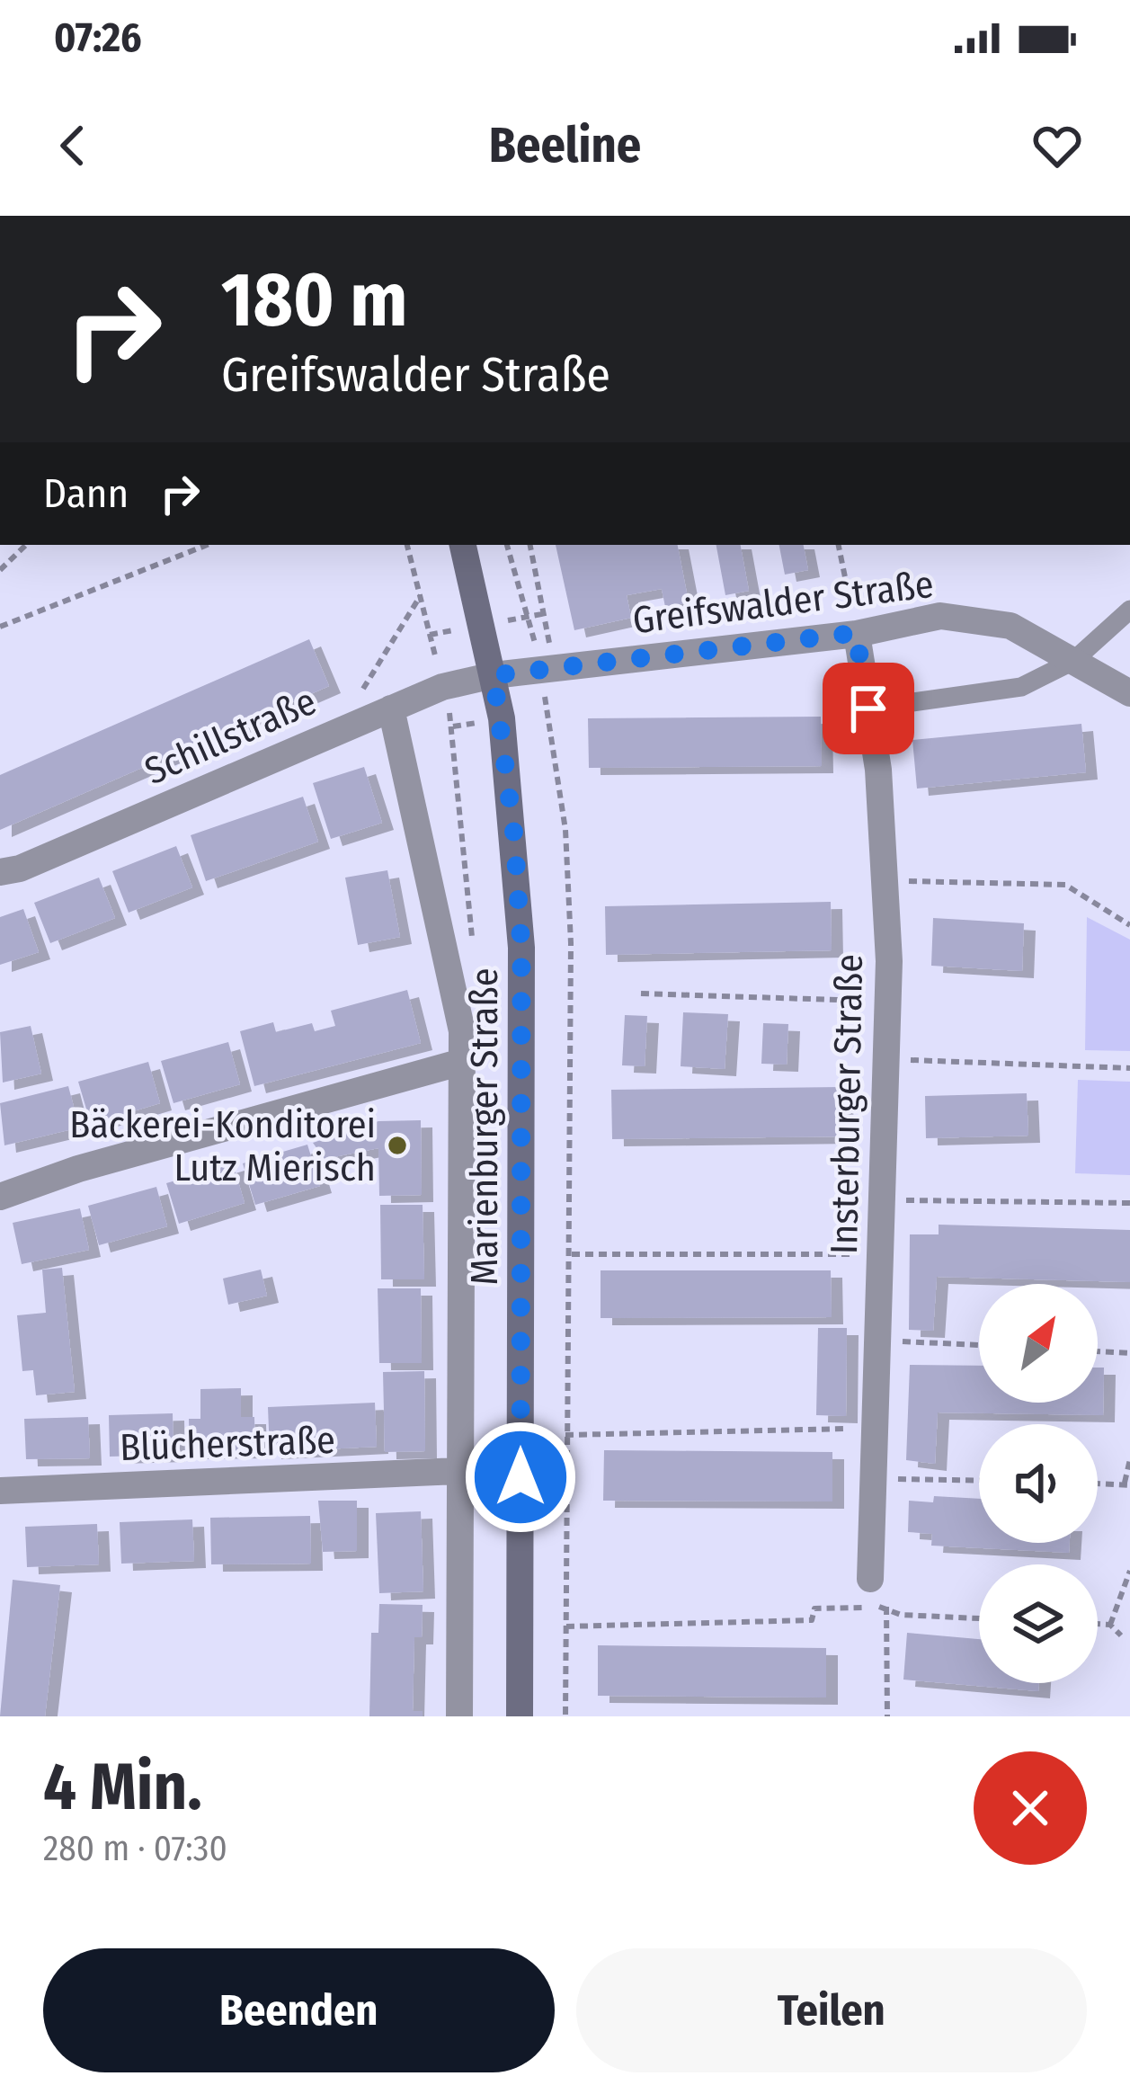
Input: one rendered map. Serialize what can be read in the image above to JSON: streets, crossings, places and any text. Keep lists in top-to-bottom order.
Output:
{
  "streets": {
    "main road": ["Marienburger Straße"],
    "street": [
      "Greifswalder Straße",
      "Schillstraße",
      "Insterburger Straße",
      "Blücherstraße"
    ]
  },
  "crossings": [
    ["Greifswalder Straße", "Schillstraße"],
    ["Greifswalder Straße", "Insterburger Straße"],
    ["Greifswalder Straße", "Marienburger Straße"],
    ["Schillstraße", "Marienburger Straße"],
    ["Marienburger Straße", "Blücherstraße"]
  ],
  "places": ["Bäckerei-Konditorei Lutz Mierisch"],
  "north": "top right",
  "page": {
    "status": "07:26",
    "header": "Beeline",
    "turn": ["180 m", "Greifswalder Straße"],
    "then": "Dann",
    "heading": ["4 Min.", "280 m · 07:30"],
    "buttons": ["Beenden", "Teilen"]
  }
}
